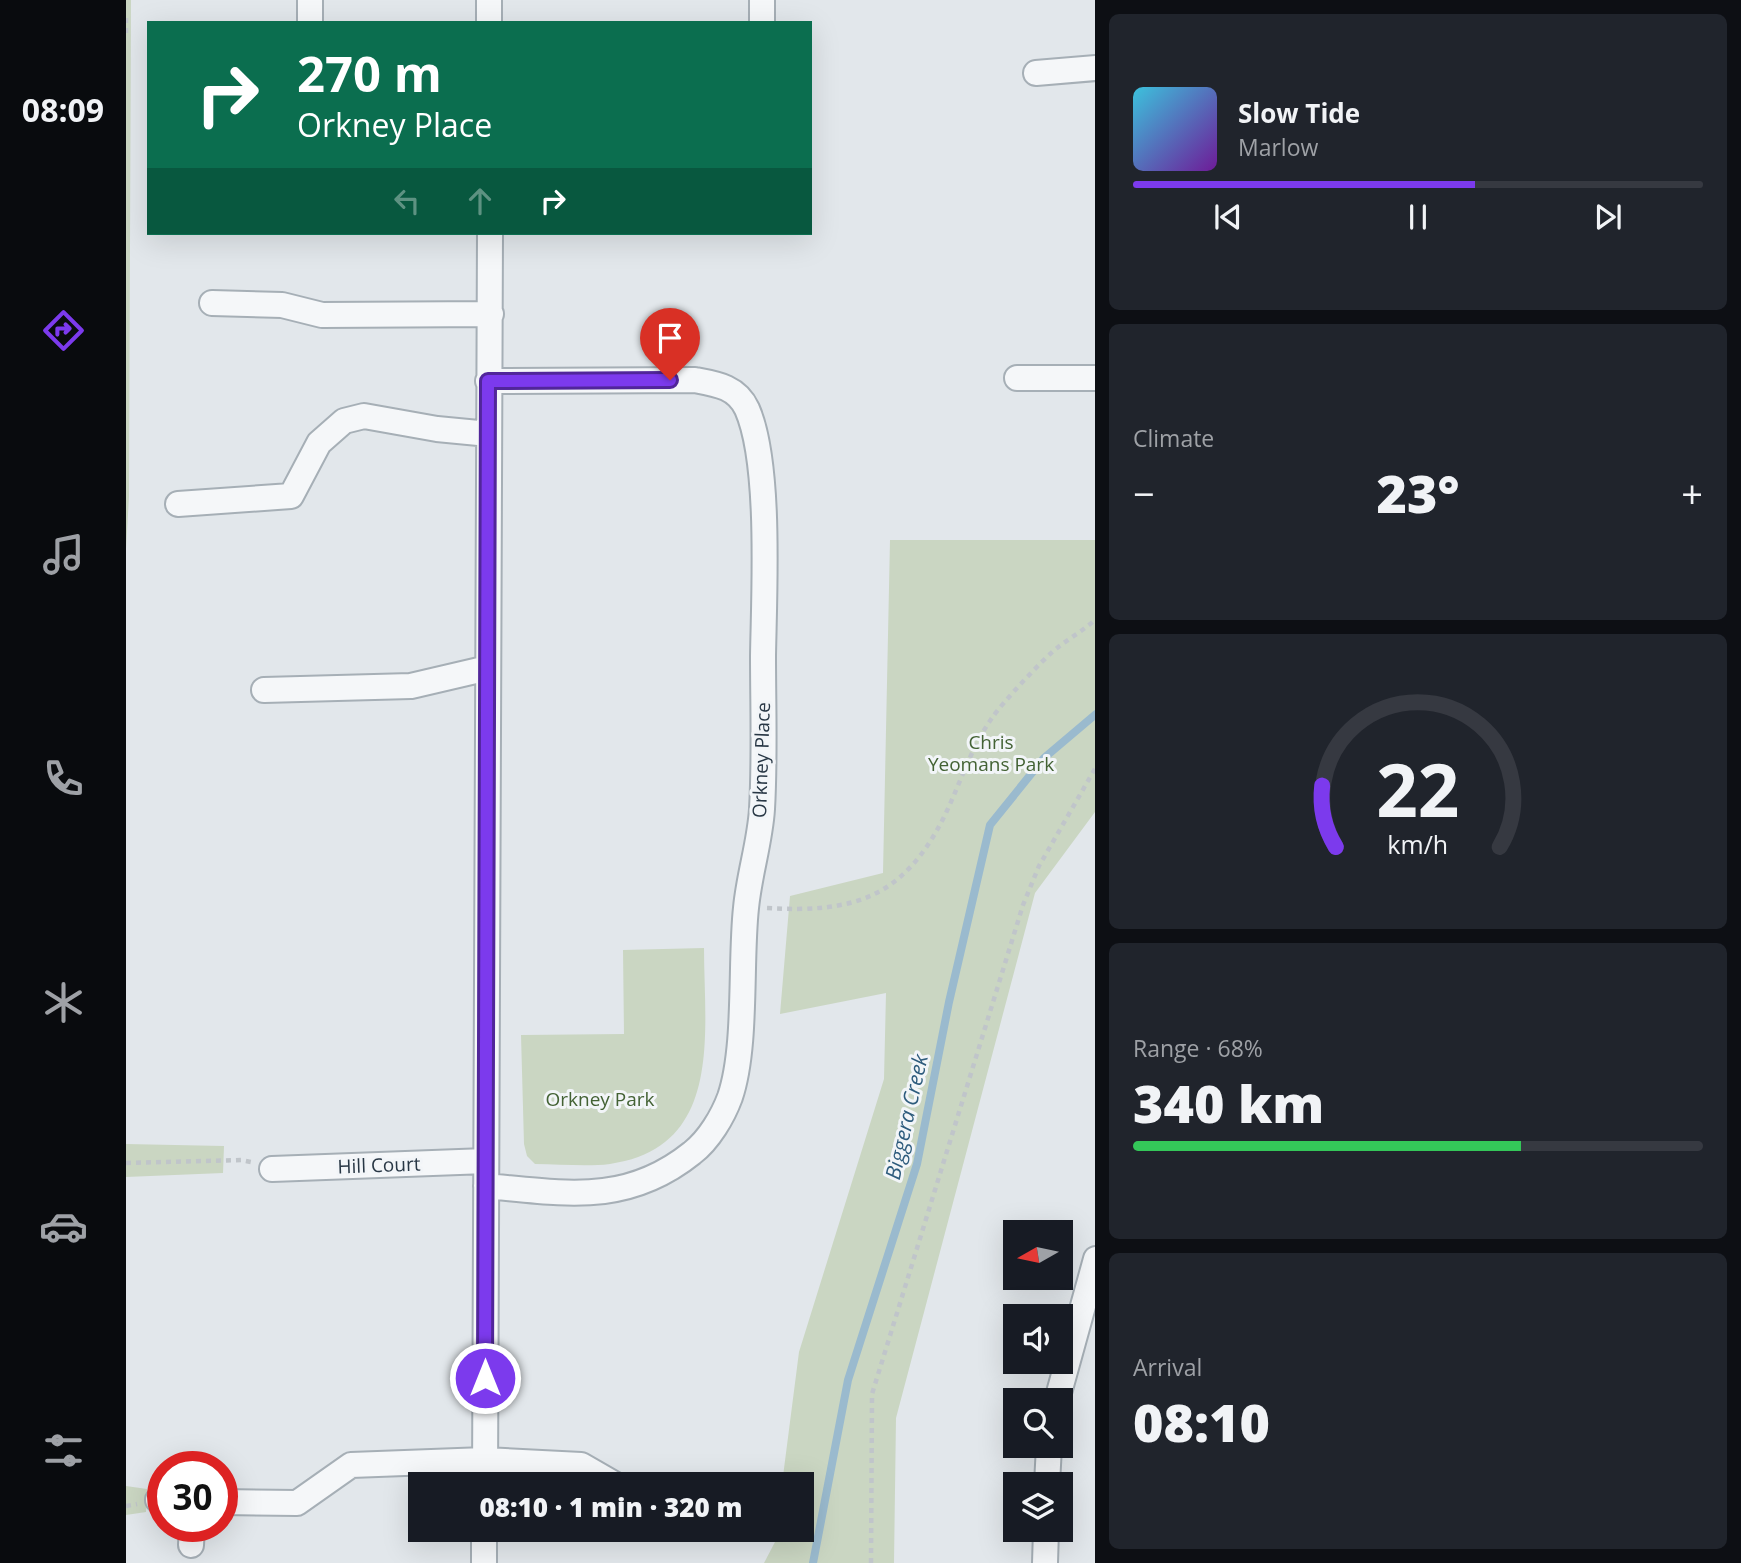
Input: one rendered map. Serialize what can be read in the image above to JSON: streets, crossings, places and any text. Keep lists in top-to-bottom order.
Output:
{
  "streets": {
    "street": ["Orkney Place", "Hill Court"]
  },
  "water": ["Biggera Creek"],
  "parks": ["Chris Yeomans Park", "Orkney Park"],
  "north": "left",
  "page": {
    "tabs": "08:09",
    "turn": ["270 m", "Orkney Place"],
    "song": ["Slow Tide", "Marlow"],
    "tile": [
      "Climate",
      ["Range · 68%", "340 km"],
      ["Arrival", "08:10"]
    ],
    "heat": ["−", "23°", "+"],
    "limit": "30",
    "trip": "08:10 · 1 min · 320 m",
    "gauge": ["22", "km/h"]
  }
}
